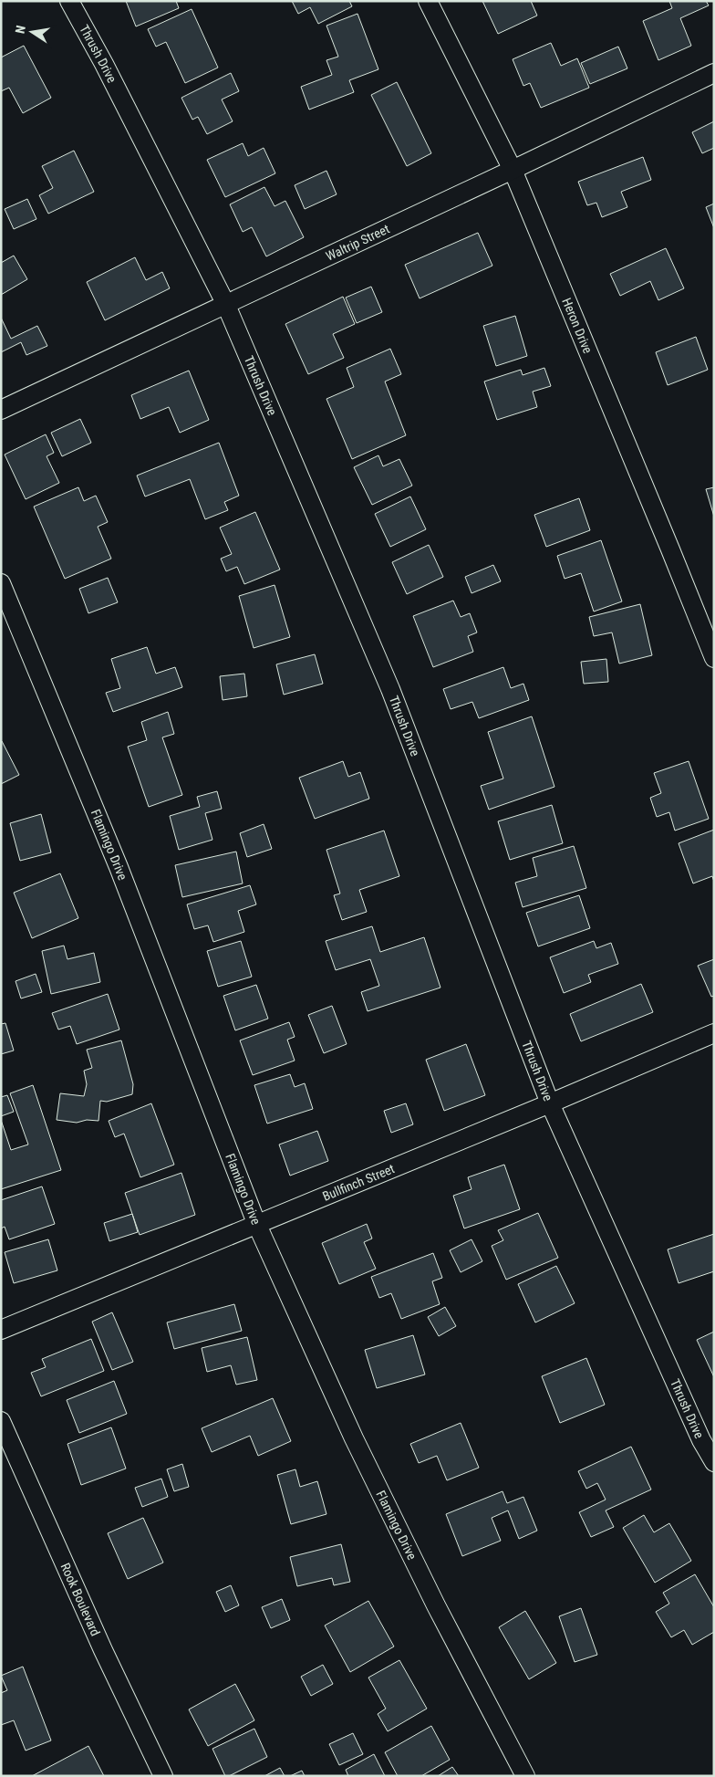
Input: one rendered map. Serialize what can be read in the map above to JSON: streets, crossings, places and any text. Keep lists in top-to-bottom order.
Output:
{
  "streets": {
    "street": [
      "Thrush Drive",
      "Waltrip Street",
      "Heron Drive",
      "Flamingo Drive",
      "Bullfinch Street",
      "Rook Boulevard"
    ]
  },
  "crossings": [
    ["Thrush Drive", "Waltrip Street"],
    ["Thrush Drive", "Bullfinch Street"],
    ["Waltrip Street", "Heron Drive"],
    ["Flamingo Drive", "Bullfinch Street"]
  ],
  "north": "left"
}
